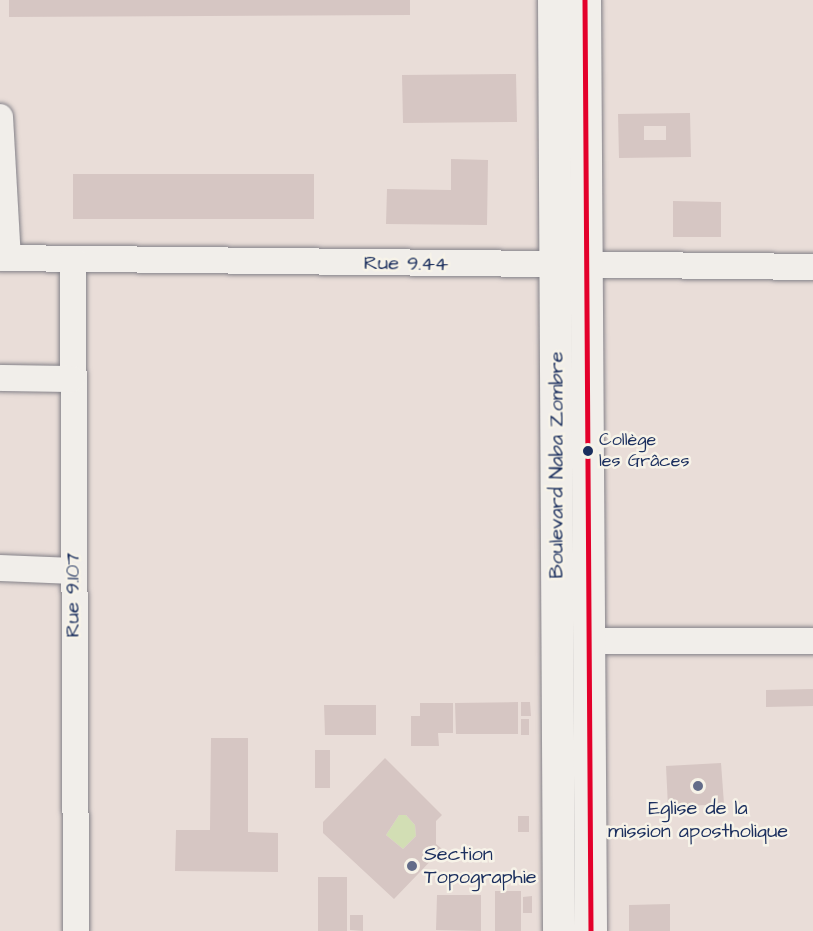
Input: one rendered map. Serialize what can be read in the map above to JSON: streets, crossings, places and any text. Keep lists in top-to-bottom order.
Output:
{
  "streets": {
    "main road": ["Boulevard Naba Zombre"],
    "street": ["Rue 9.44", "Rue 9.107"]
  },
  "crossings": [
    ["Rue 9.44", "Boulevard Naba Zombre"],
    ["Rue 9.44", "Rue 9.107"]
  ],
  "places": ["Collège les Grâces", "Eglise de la mission apostholique", "Section Topographie"]
}
